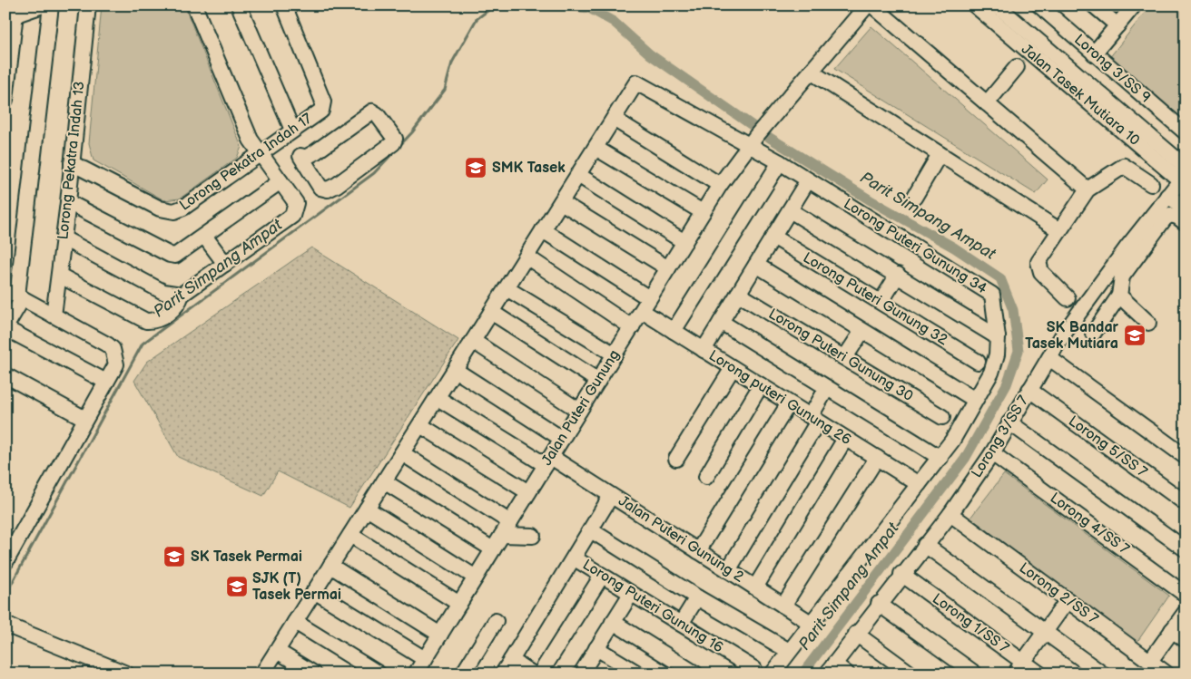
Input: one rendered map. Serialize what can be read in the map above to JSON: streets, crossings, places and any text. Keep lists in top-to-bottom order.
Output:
{
  "streets": {
    "street": [
      "Lorong 3/SS 9",
      "Jalan Tasek Mutiara 10",
      "Lorong Pekatra Indah 13",
      "Lorong Pekatra Indah 17",
      "Lorong Puteri Gunung 34",
      "Lorong Puteri Gunung 32",
      "Lorong Puteri Gunung 30",
      "Lorong puteri Gunung 26",
      "Jalan Puteri Gunung",
      "Lorong 3/SS 7",
      "Lorong 5/SS 7",
      "Lorong 4/SS 7",
      "Jalan Puteri Gunung 2",
      "Lorong 2/SS 7",
      "Lorong Puteri Gunung 16",
      "Lorong 1/SS 7"
    ]
  },
  "crossings": [
    ["Jalan Tasek Mutiara 10", "Lorong 3/SS 7"],
    ["Lorong Pekatra Indah 13", "Lorong Pekatra Indah 17"],
    ["Lorong Puteri Gunung 34", "Lorong puteri Gunung 26"],
    ["Lorong Puteri Gunung 34", "Jalan Puteri Gunung"],
    ["Lorong Puteri Gunung 34", "Jalan Puteri Gunung 2"],
    ["Lorong puteri Gunung 26", "Jalan Puteri Gunung"],
    ["Jalan Puteri Gunung", "Jalan Puteri Gunung 2"],
    ["Lorong 3/SS 7", "Lorong 5/SS 7"],
    ["Lorong 3/SS 7", "Lorong 4/SS 7"],
    ["Lorong 3/SS 7", "Lorong 2/SS 7"],
    ["Lorong 3/SS 7", "Lorong 1/SS 7"]
  ],
  "water": ["Parit Simpang Ampat"],
  "places": {
    "school or university": [
      "SMK Tasek",
      "SK Bandar Tasek Mutiara",
      "SK Tasek Permai",
      "SJK (T) Tasek Permai"
    ]
  }
}
